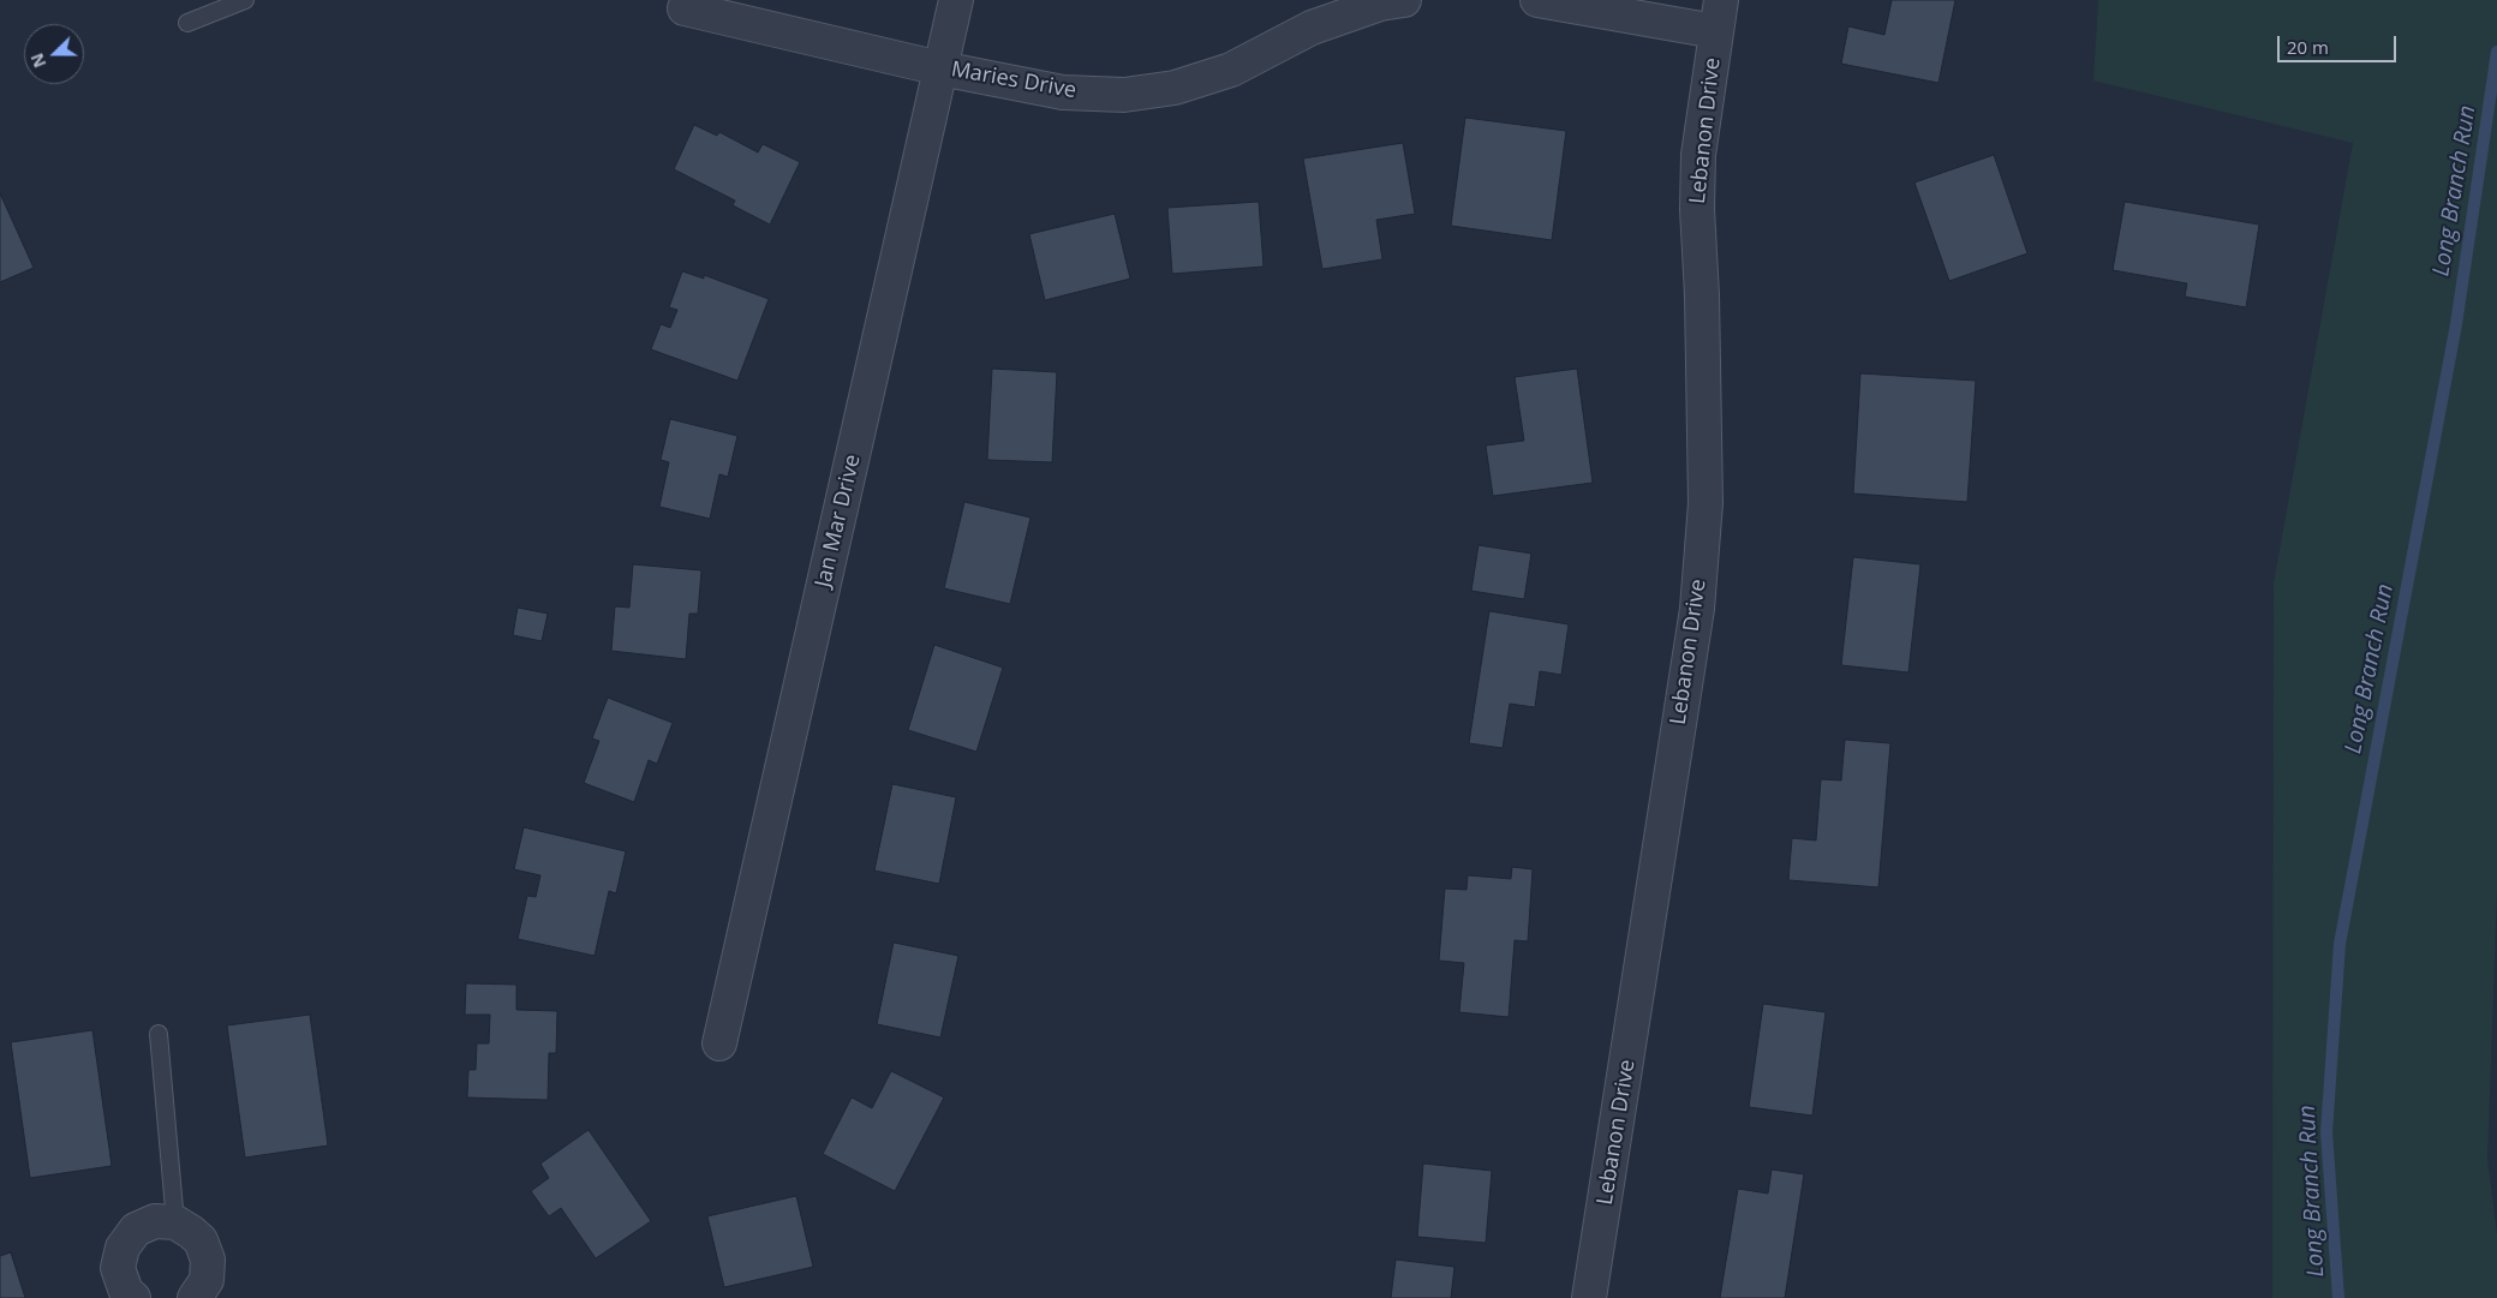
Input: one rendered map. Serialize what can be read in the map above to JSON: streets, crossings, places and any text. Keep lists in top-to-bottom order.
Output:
{
  "streets": {
    "street": ["Maries Drive", "Lebanon Drive", "Jan Mar Drive"]
  },
  "crossings": [
    ["Maries Drive", "Jan Mar Drive"]
  ],
  "water": ["Long Branch Run"],
  "scale_bar": "20 m",
  "north": "left"
}
